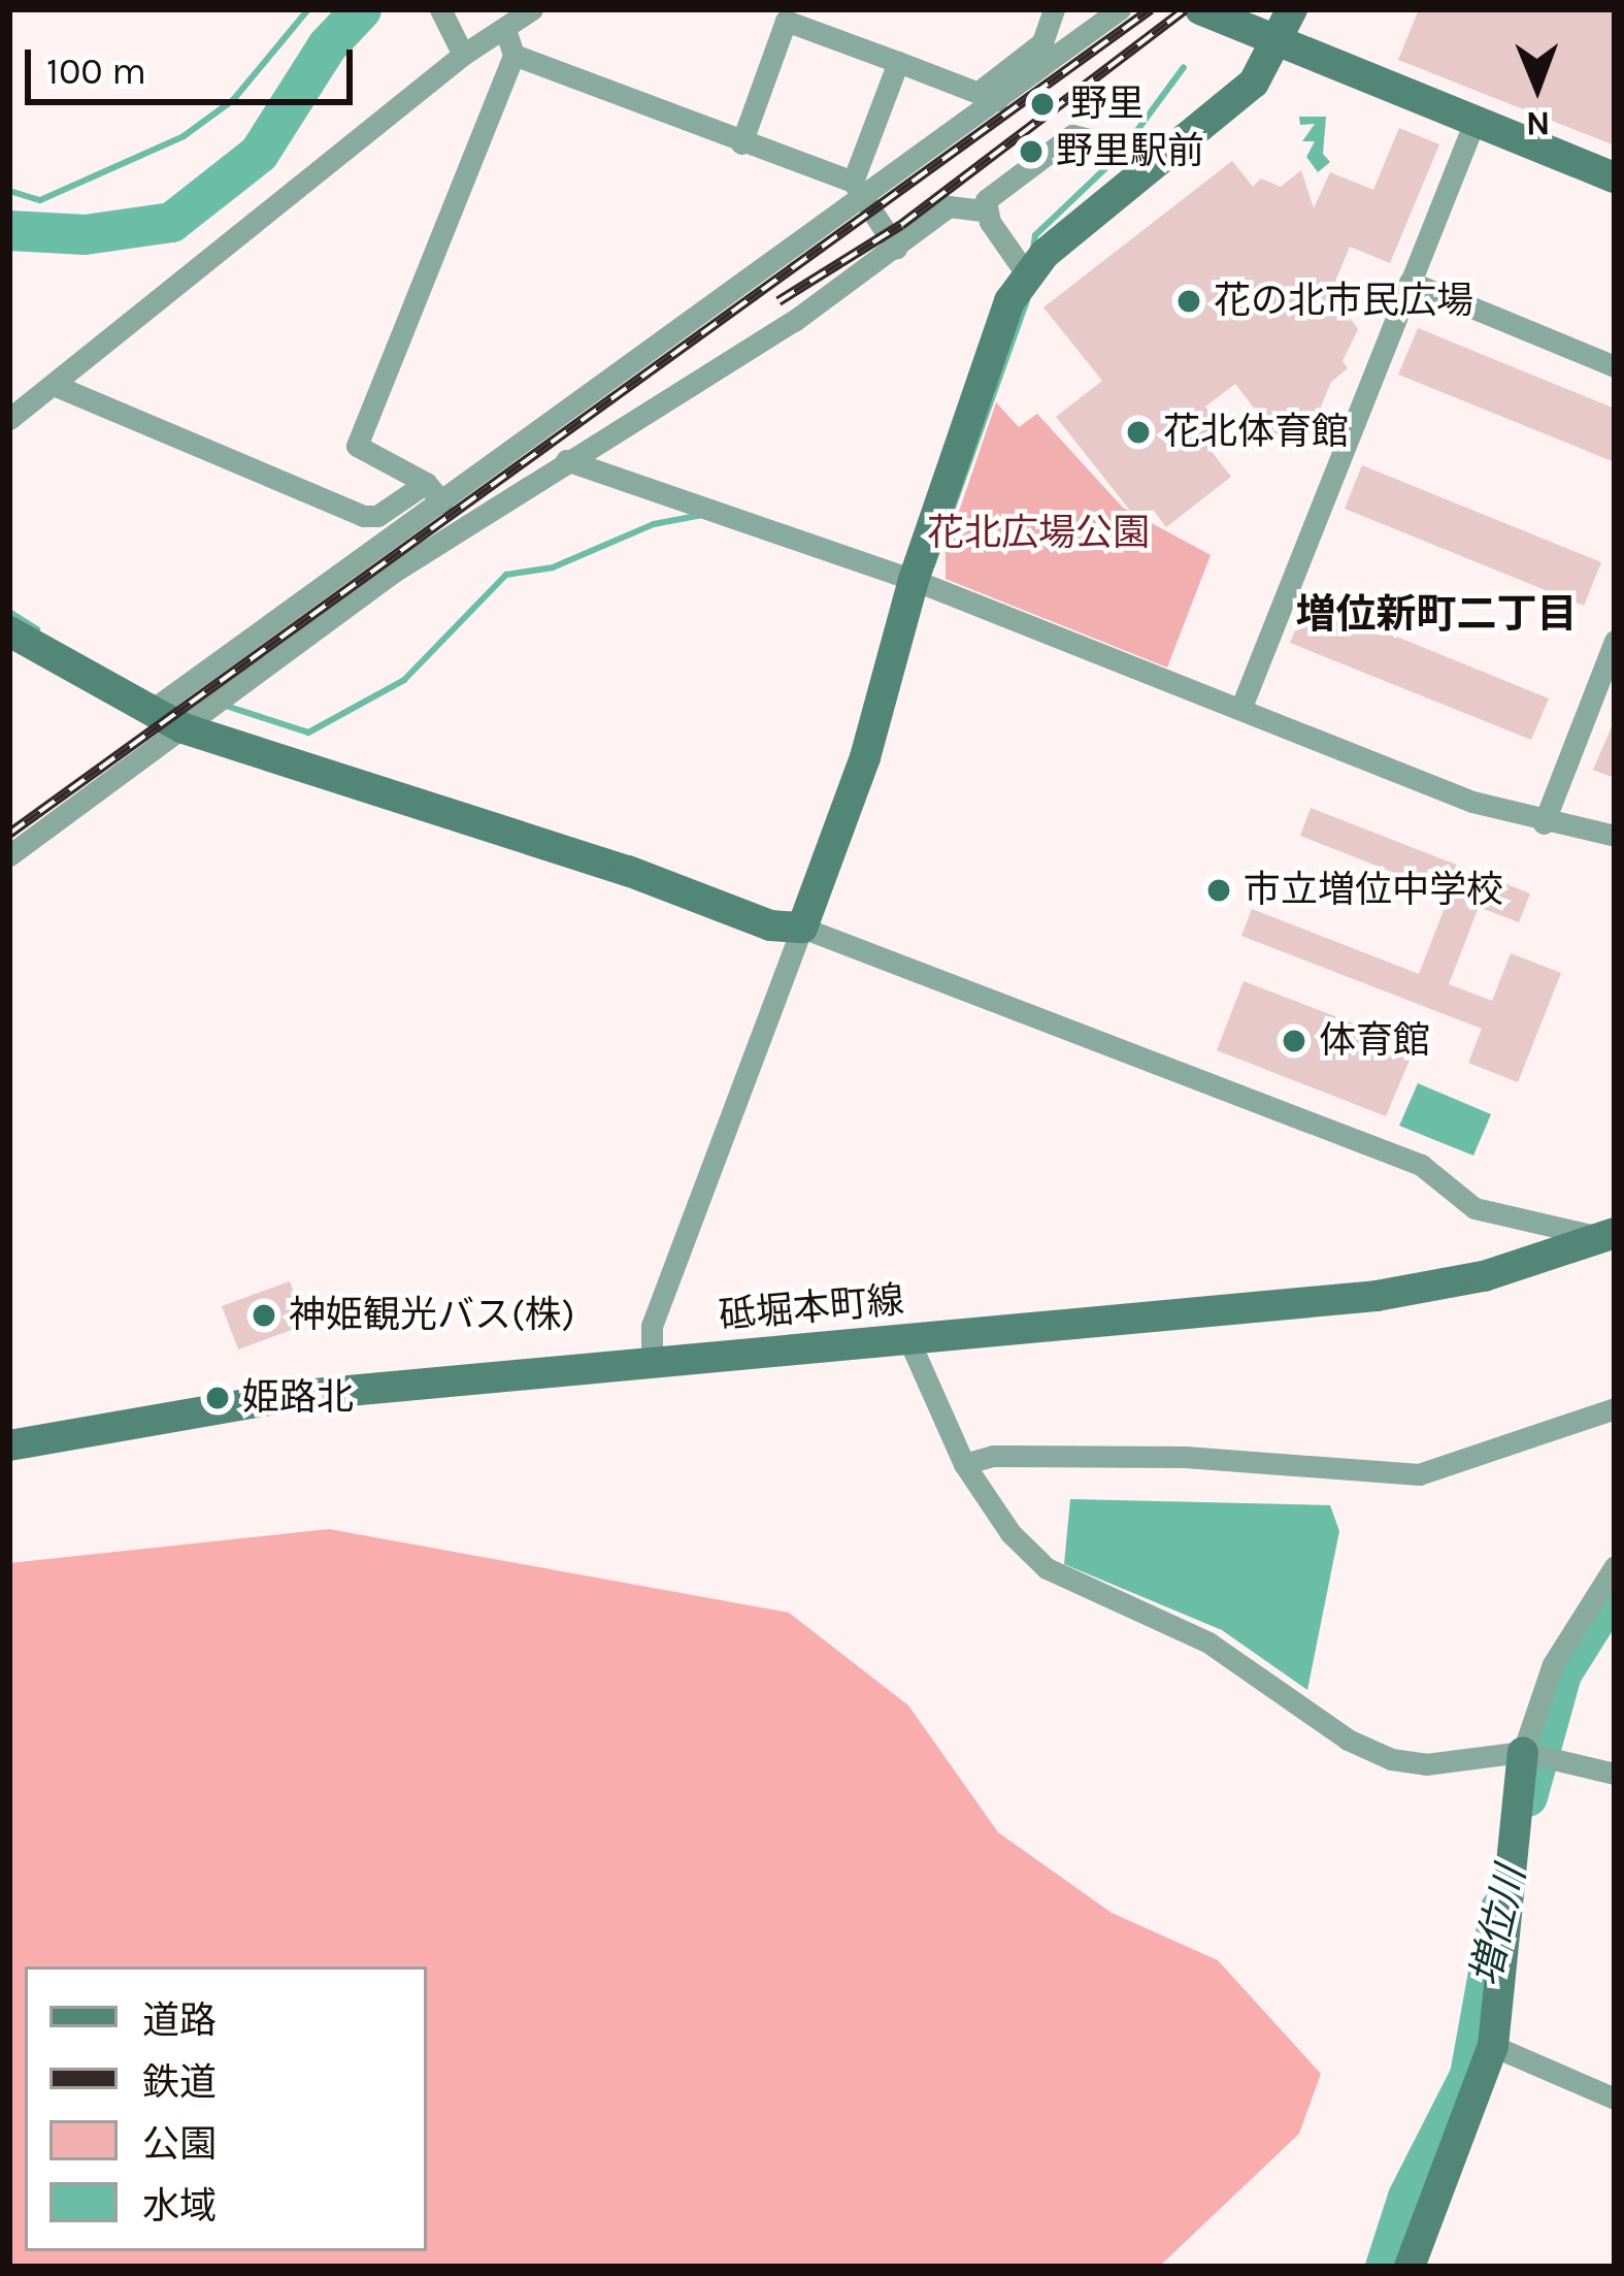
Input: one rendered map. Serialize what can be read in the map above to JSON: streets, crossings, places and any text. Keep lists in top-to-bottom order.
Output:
{
  "streets": {
    "street": ["砥堀本町線"]
  },
  "districts": ["増位新町二丁目"],
  "water": ["増位川"],
  "parks": ["花北広場公園"],
  "places": [
    "野里",
    "野里駅前",
    "花の北市民広場",
    "花北体育館",
    "市立増位中学校",
    "体育館",
    "神姫観光バス(株)",
    "姫路北"
  ],
  "legend": [
    "道路",
    "鉄道",
    "公園",
    "水域"
  ],
  "scale_bar": "100 m",
  "north": "bottom"
}
